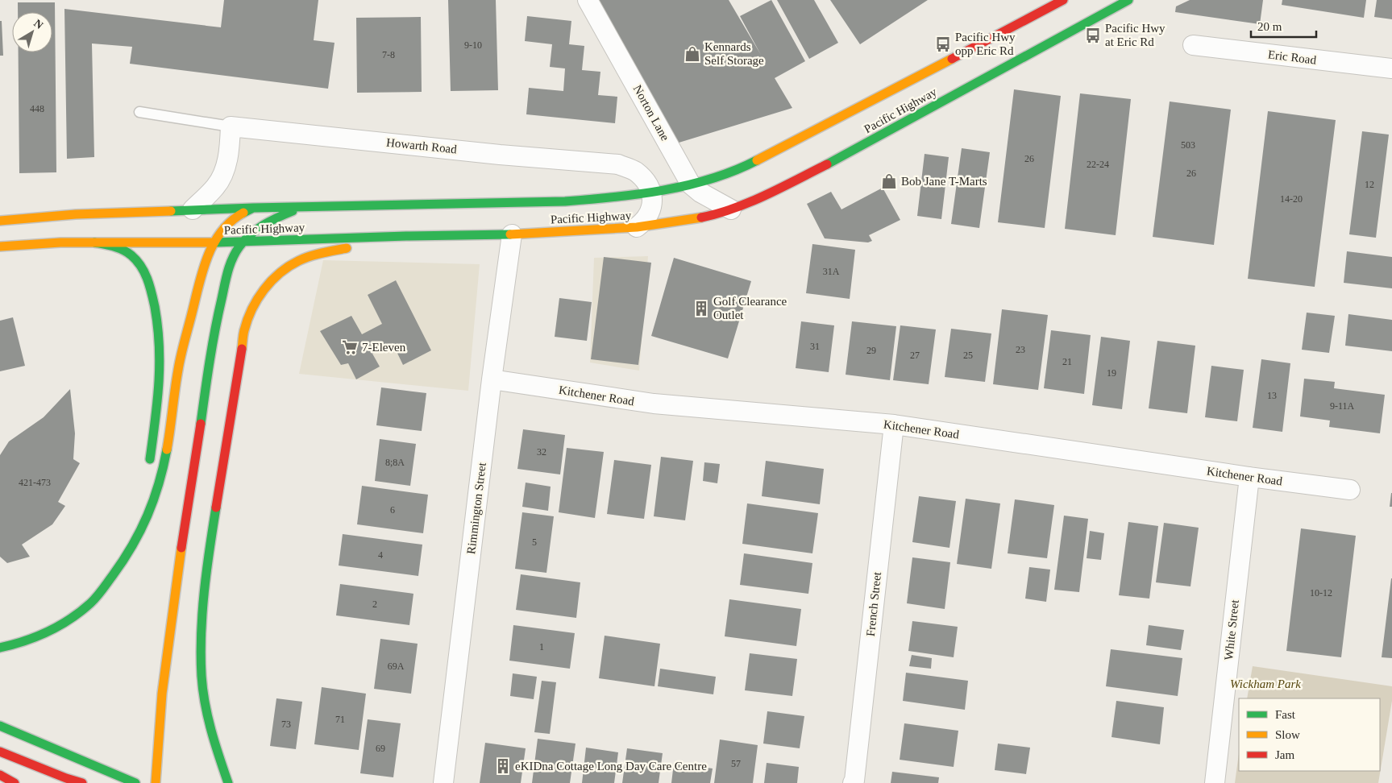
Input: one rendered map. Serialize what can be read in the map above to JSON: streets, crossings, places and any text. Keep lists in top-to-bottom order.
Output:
{
  "streets": {
    "main road": ["Pacific Highway"],
    "street": [
      "Eric Road",
      "Norton Lane",
      "Howarth Road",
      "Kitchener Road",
      "Rimmington Street",
      "French Street",
      "White Street"
    ]
  },
  "crossings": [
    ["Pacific Highway", "Norton Lane"],
    ["Pacific Highway", "Howarth Road"],
    ["Pacific Highway", "Rimmington Street"],
    ["Kitchener Road", "Rimmington Street"],
    ["Kitchener Road", "French Street"],
    ["Kitchener Road", "White Street"]
  ],
  "parks": ["Wickham Park"],
  "places": {
    "bus stop": ["Pacific Hwy at Eric Rd", "Pacific Hwy opp Eric Rd"],
    "shop": ["Kennards Self Storage", "Bob Jane T-Marts"],
    "building": ["Golf Clearance Outlet", "eKIDna Cottage Long Day Care Centre"],
    "supermarket": ["7-Eleven"]
  },
  "house_numbers": [
    "9-10",
    "7-8",
    "448",
    "503",
    "26",
    "22-24",
    "26",
    "12",
    "14-20",
    "31A",
    "31",
    "23",
    "29",
    "27",
    "25",
    "21",
    "19",
    "13",
    "9-11A",
    "32",
    "8;8A",
    "421-473",
    "6",
    "5",
    "4",
    "10-12",
    "2",
    "1",
    "69A",
    "71",
    "73",
    "69",
    "57"
  ],
  "legend": ["Fast", "Slow", "Jam"],
  "scale_bar": "20 m",
  "north": "top right"
}
